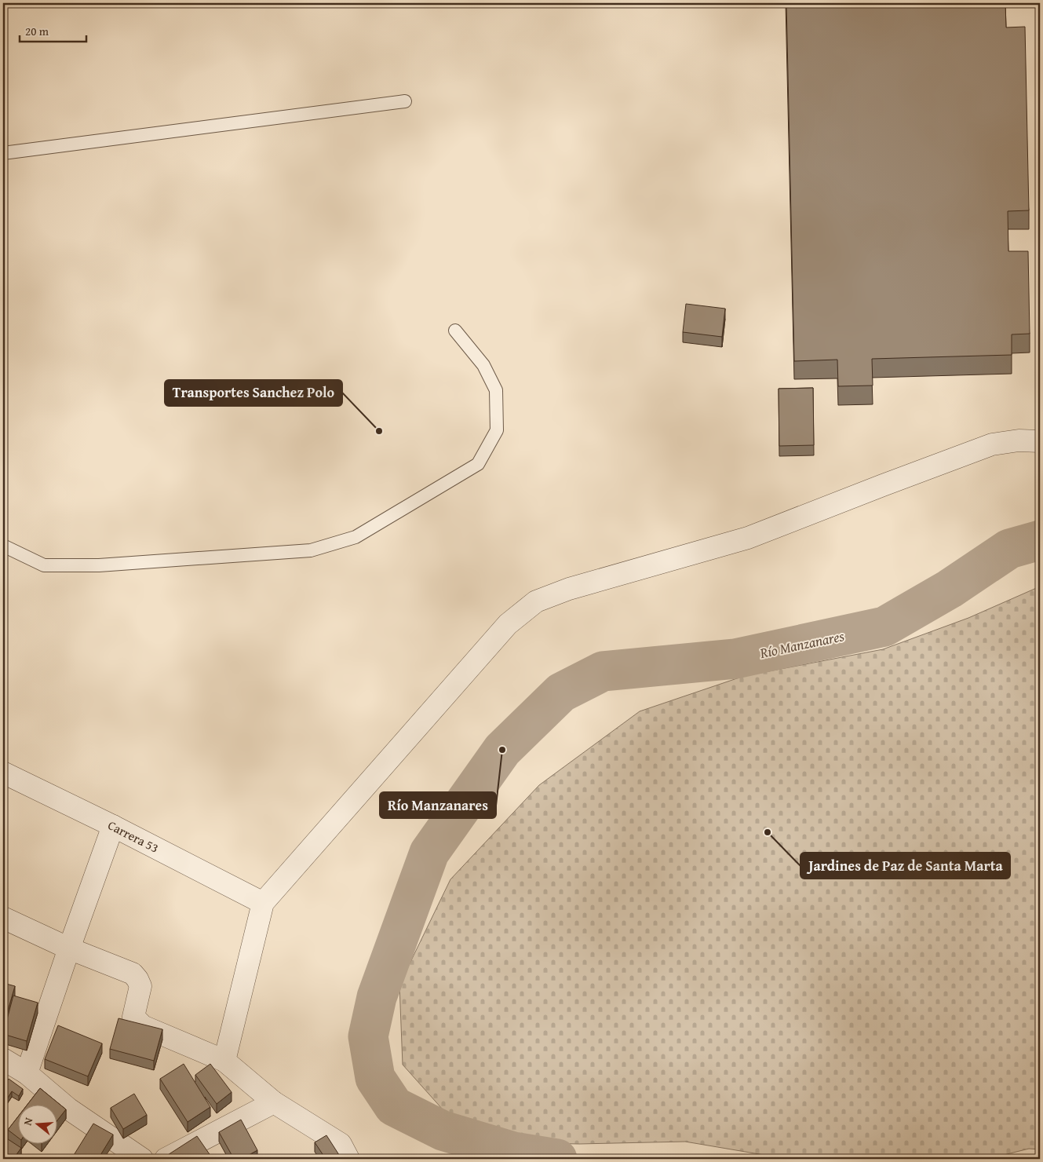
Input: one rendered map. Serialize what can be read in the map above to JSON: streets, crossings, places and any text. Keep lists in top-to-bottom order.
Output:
{
  "streets": {
    "street": ["Carrera 53"]
  },
  "water": ["Río Manzanares"],
  "places": ["Transportes Sanchez Polo", "Río Manzanares", "Jardines de Paz de Santa Marta"],
  "scale_bar": "20 m",
  "north": "left"
}
